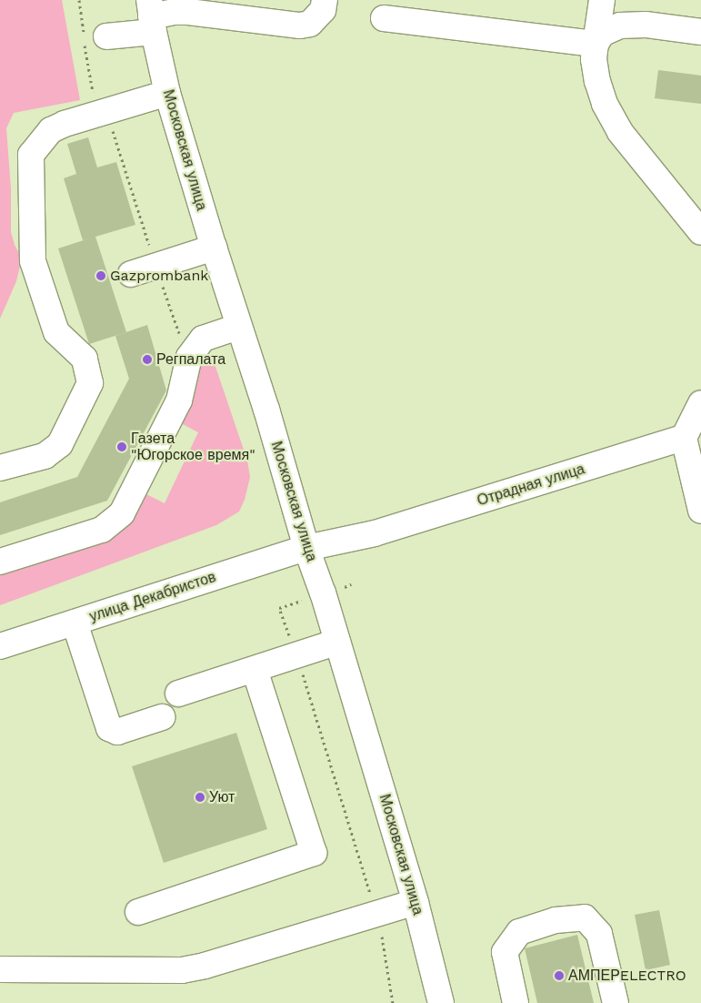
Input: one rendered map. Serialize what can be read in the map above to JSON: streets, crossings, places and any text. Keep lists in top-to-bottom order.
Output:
{
  "streets": {
    "street": ["Московская улица", "Отрадная улица", "улица Декабристов"]
  },
  "crossings": [
    ["Московская улица", "Отрадная улица"],
    ["Московская улица", "улица Декабристов"],
    ["Отрадная улица", "улица Декабристов"]
  ],
  "places": [
    "Gazprombank",
    "Регпалата",
    "Газета \"Югорское время\"",
    "Уют",
    "АМПЕРELECTRO"
  ]
}
